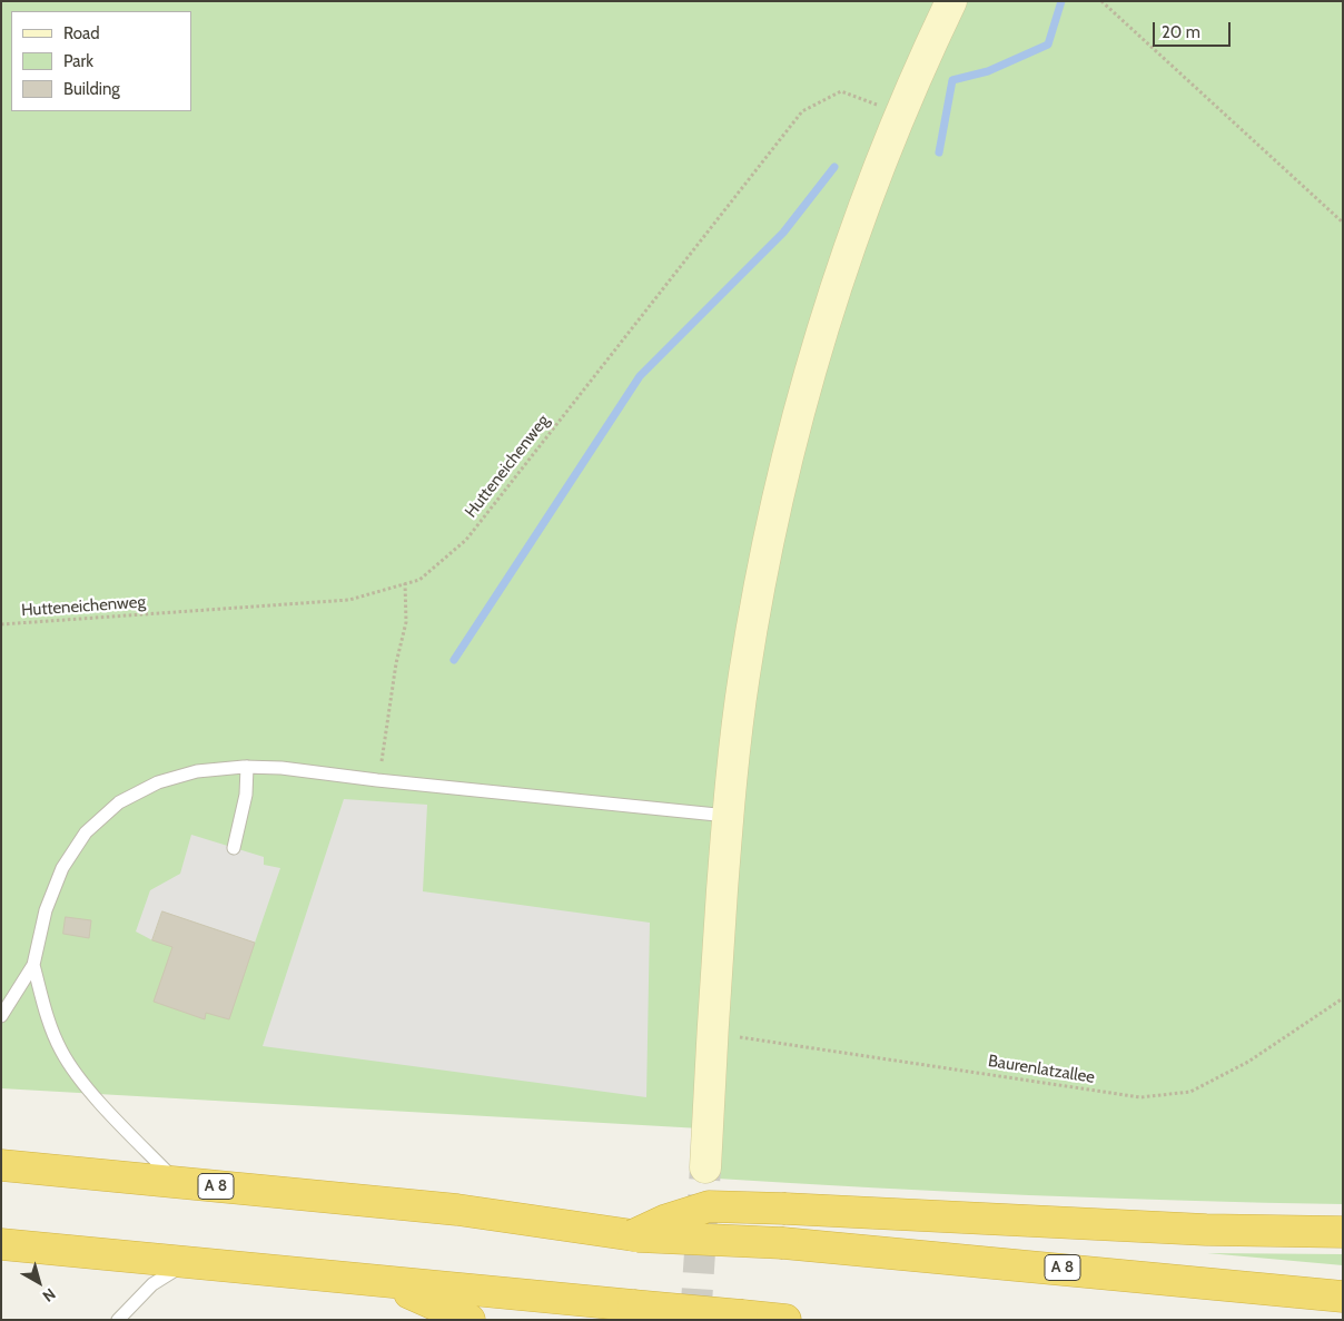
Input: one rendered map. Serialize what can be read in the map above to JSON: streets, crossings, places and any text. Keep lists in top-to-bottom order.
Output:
{
  "streets": {
    "highway": ["A 8"],
    "path": ["Hutteneichenweg", "Baurenlatzallee"]
  },
  "legend": ["Road", "Park", "Building"],
  "scale_bar": "20 m",
  "north": "bottom right"
}
